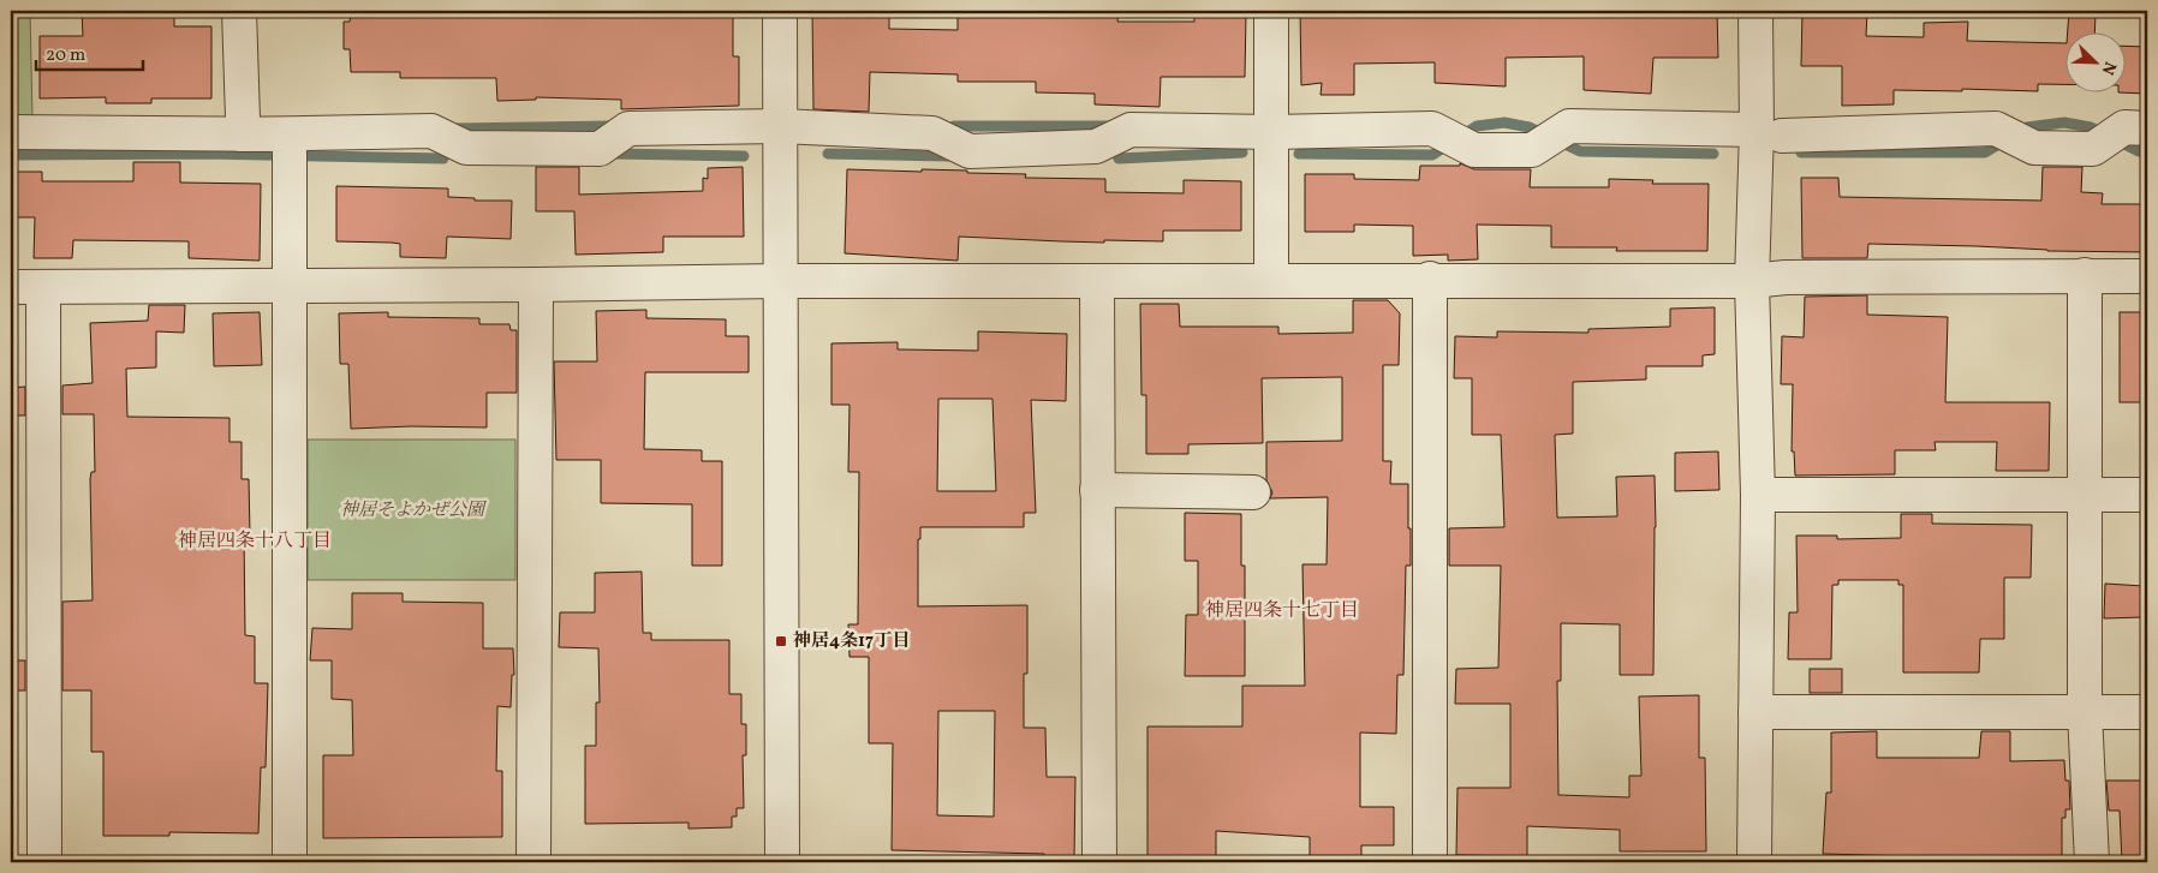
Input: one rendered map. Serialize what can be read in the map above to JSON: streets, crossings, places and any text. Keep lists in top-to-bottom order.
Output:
{
  "districts": ["神居四条十八丁目", "神居四条十七丁目"],
  "parks": ["神居そよかぜ公園"],
  "places": {
    "transit": ["神居4条17丁目"]
  },
  "scale_bar": "20 m",
  "north": "bottom right"
}
